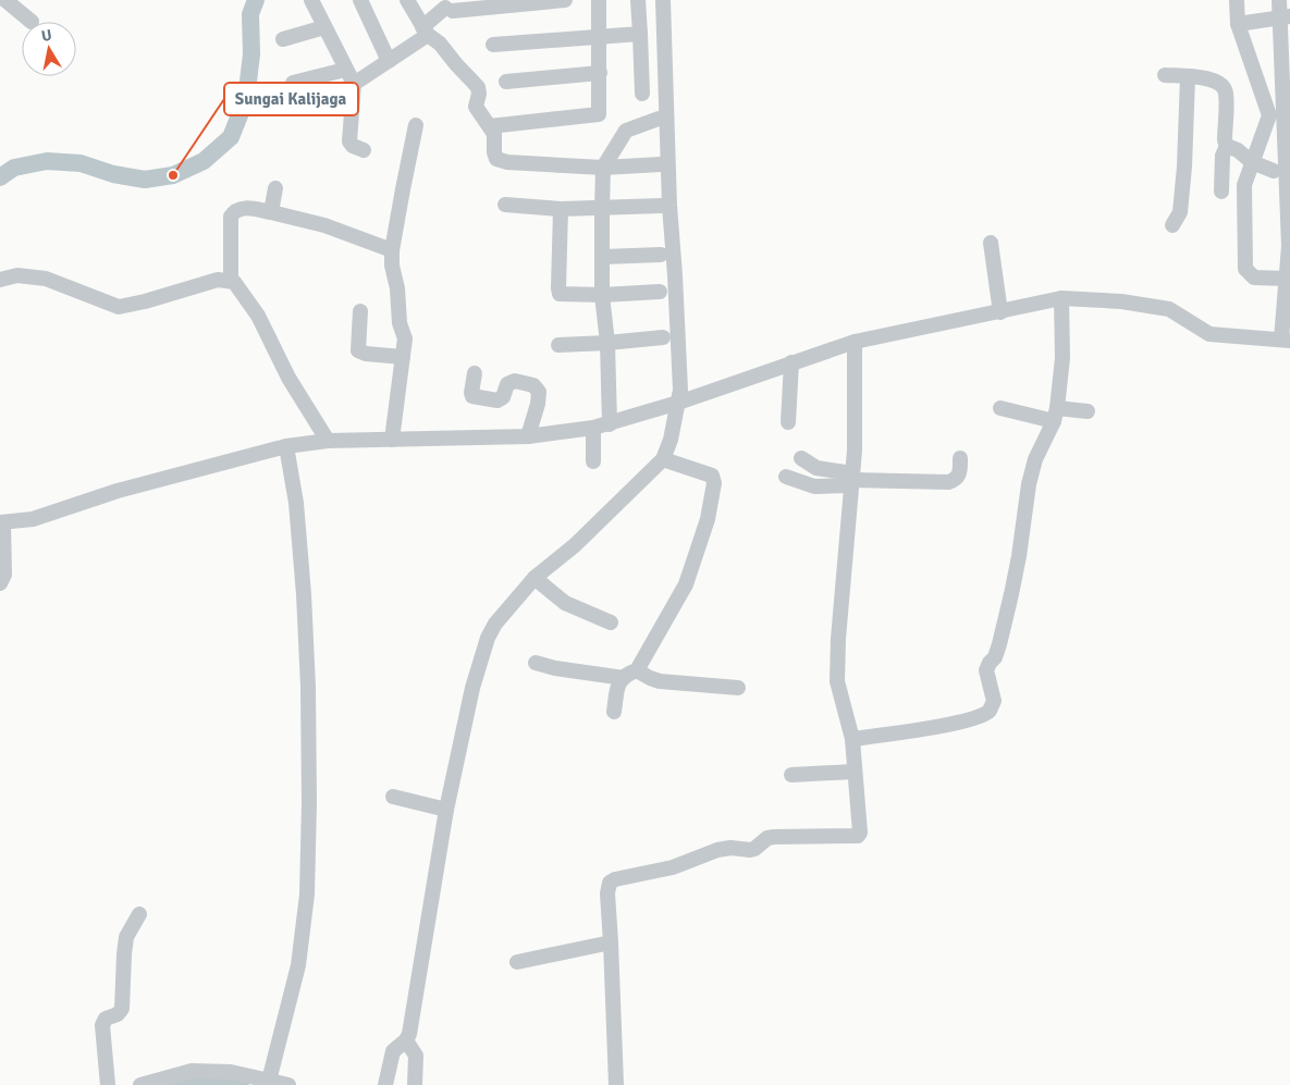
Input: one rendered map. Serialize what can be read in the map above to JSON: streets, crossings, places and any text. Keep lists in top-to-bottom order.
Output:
{
  "places": ["Sungai Kalijaga"],
  "north": "top"
}
